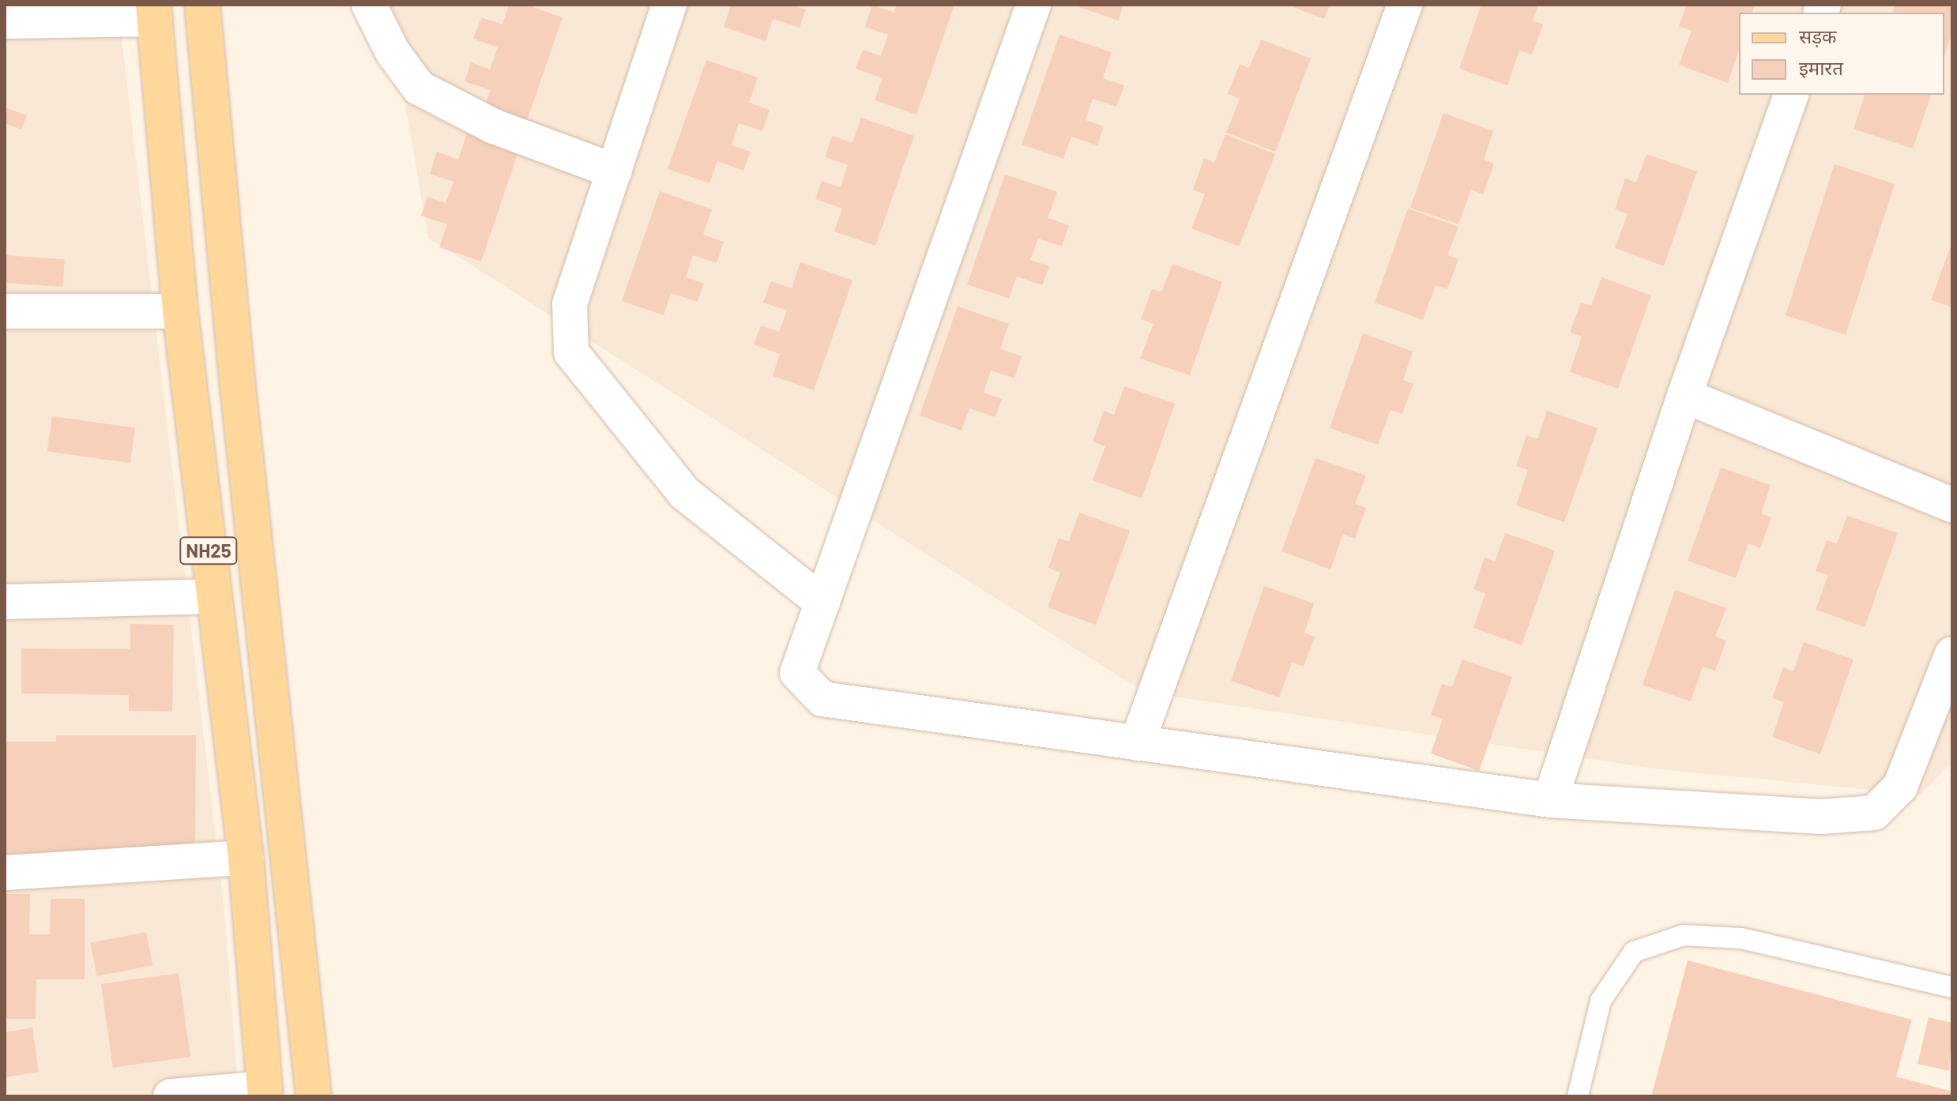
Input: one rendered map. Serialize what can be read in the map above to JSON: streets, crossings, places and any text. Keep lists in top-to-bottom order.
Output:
{
  "streets": {
    "main road": ["NH25"]
  },
  "legend": ["सड़क", "इमारत"]
}
